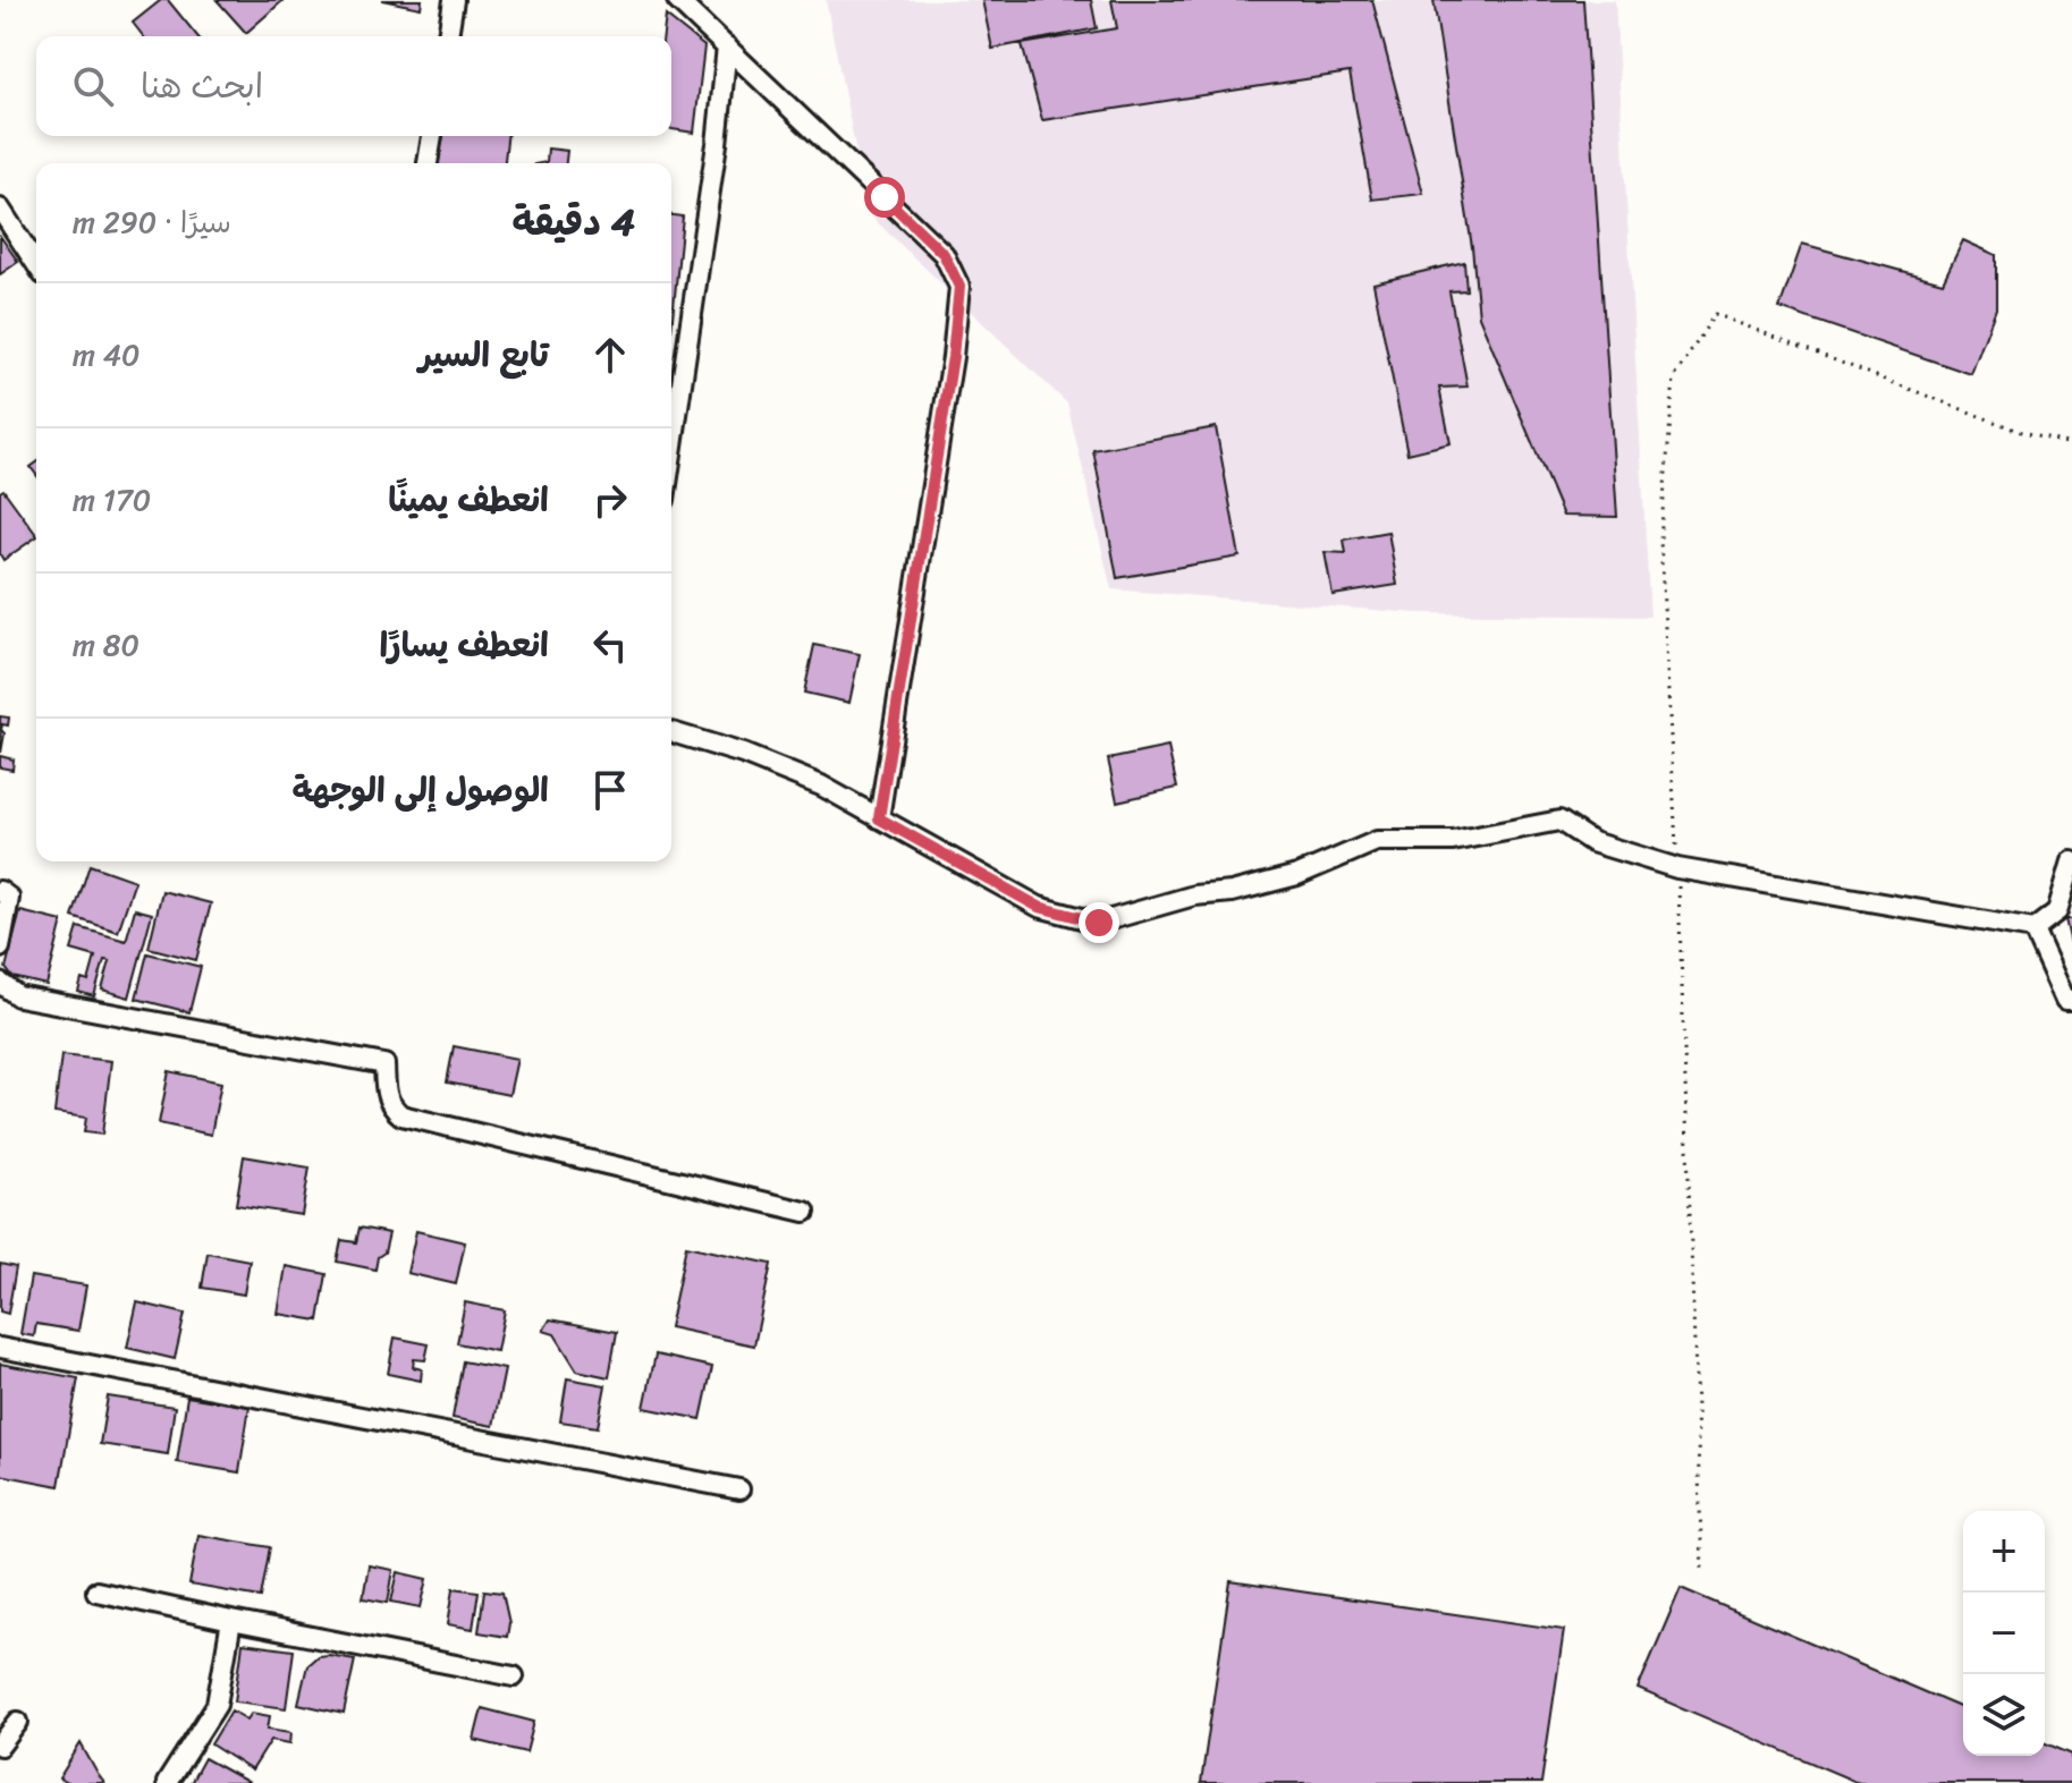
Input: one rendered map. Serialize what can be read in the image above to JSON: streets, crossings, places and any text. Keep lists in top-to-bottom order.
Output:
{
  "page": {
    "search": "ابحث هنا",
    "heading": ["4 دقيقة", "سيرًا · 290 m"],
    "list": [
      ["تابع السير", "40 m"],
      ["انعطف يمينًا", "170 m"],
      ["انعطف يسارًا", "80 m"],
      "الوصول إلى الوجهة"
    ],
    "map_buttons": ["+", "−"]
  }
}
